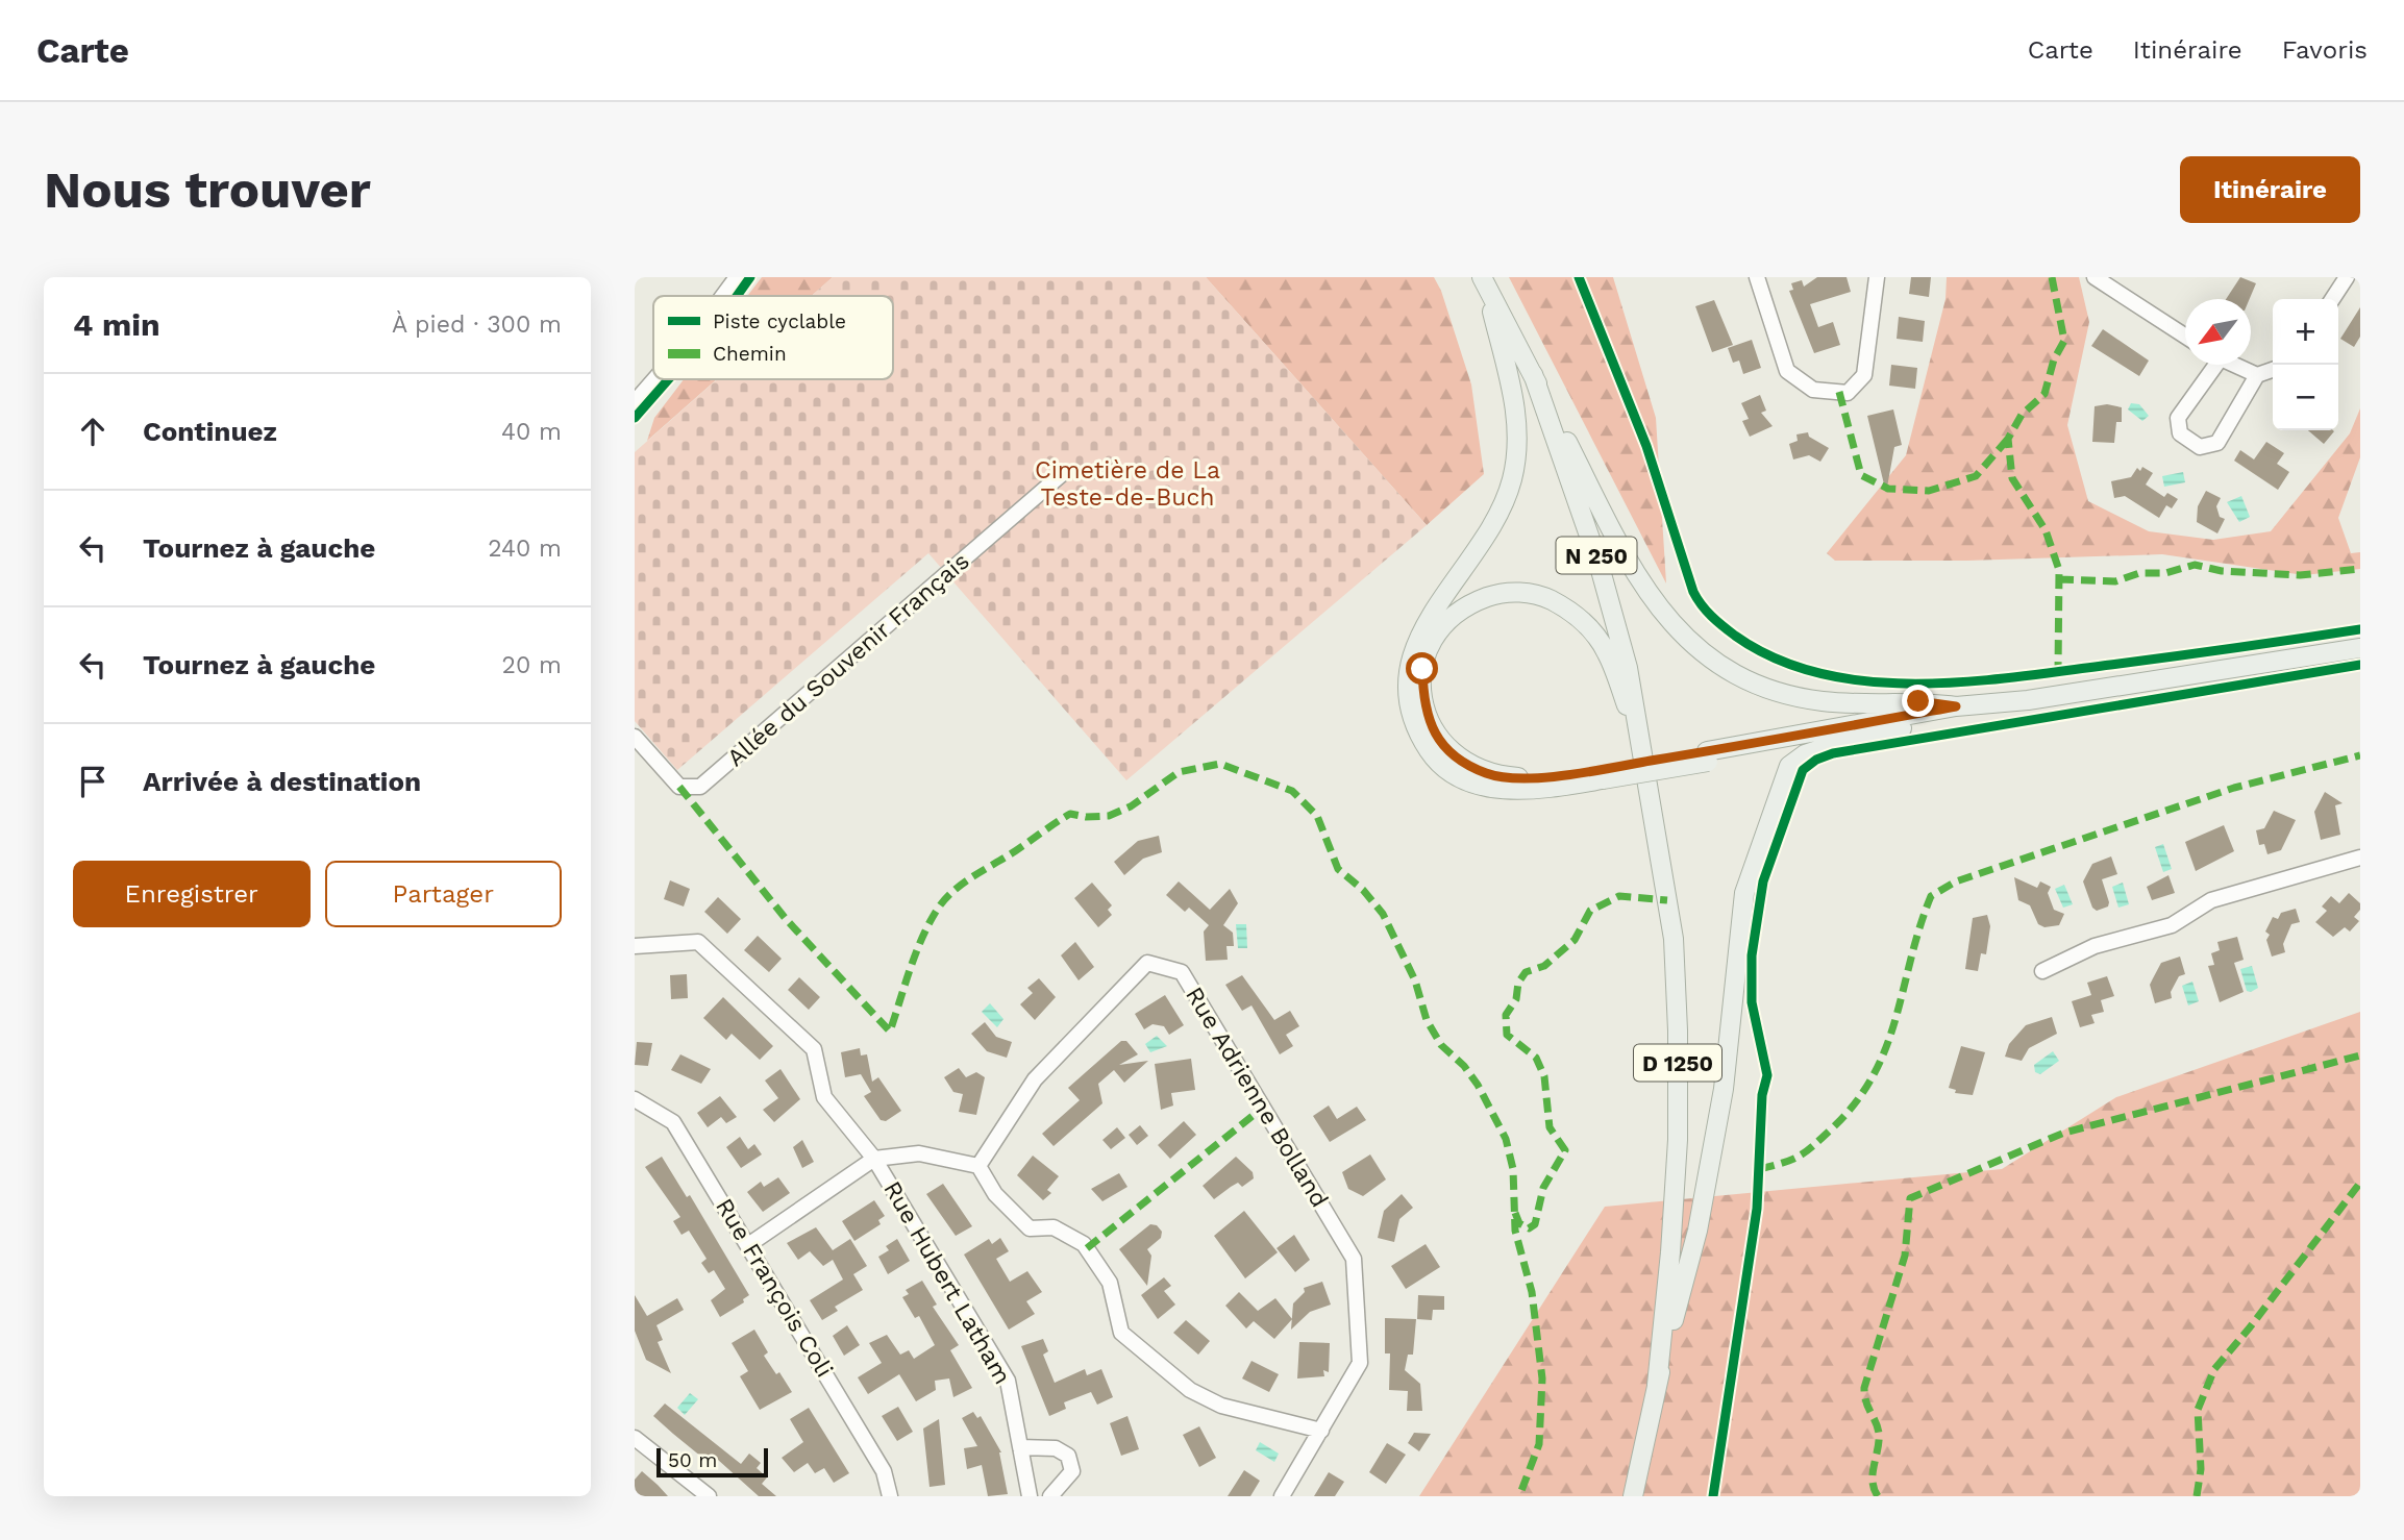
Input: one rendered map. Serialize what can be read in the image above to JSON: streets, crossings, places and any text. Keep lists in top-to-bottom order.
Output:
{
  "streets": {
    "main road": ["N 250", "D 1250"],
    "street": [
      "Allée du Souvenir Français",
      "Rue Adrienne Bolland",
      "Rue Hubert Latham",
      "Rue François Coli"
    ]
  },
  "crossings": [
    ["N 250", "D 1250"]
  ],
  "parks": ["Cimetière de La Teste-de-Buch"],
  "legend": ["Piste cyclable", "Chemin"],
  "scale_bar": "50 m",
  "north": "bottom left",
  "page": {
    "header": "Carte",
    "nav": ["Carte", "Itinéraire", "Favoris"],
    "buttons": [
      "Itinéraire",
      ["Enregistrer", "Partager"]
    ],
    "title": "Nous trouver",
    "heading": ["4 min", "À pied · 300 m"],
    "map_buttons": ["+", "−"],
    "list": [
      ["Continuez", "40 m"],
      ["Tournez à gauche", "240 m"],
      ["Tournez à gauche", "20 m"],
      "Arrivée à destination"
    ],
    "scale": "50 m"
  }
}
